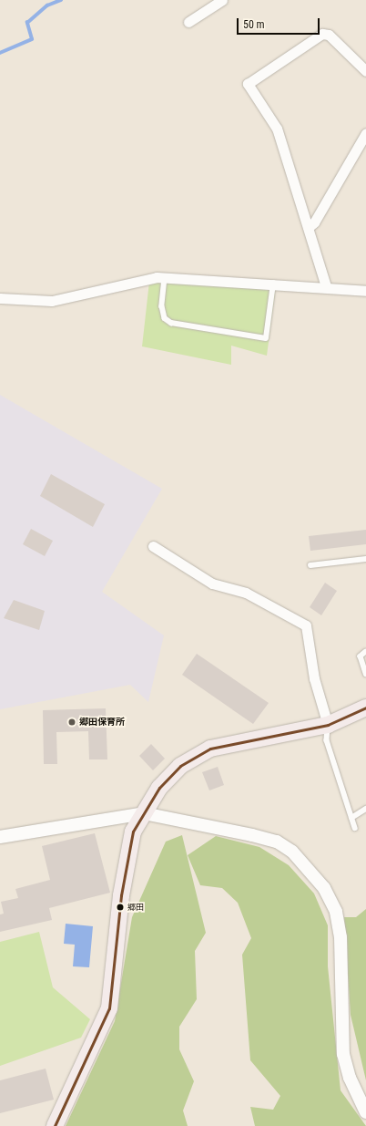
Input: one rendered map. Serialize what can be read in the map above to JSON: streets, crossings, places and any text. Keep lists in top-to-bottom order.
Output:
{
  "places": ["郷田保育所", "郷田"],
  "scale_bar": "50 m"
}
